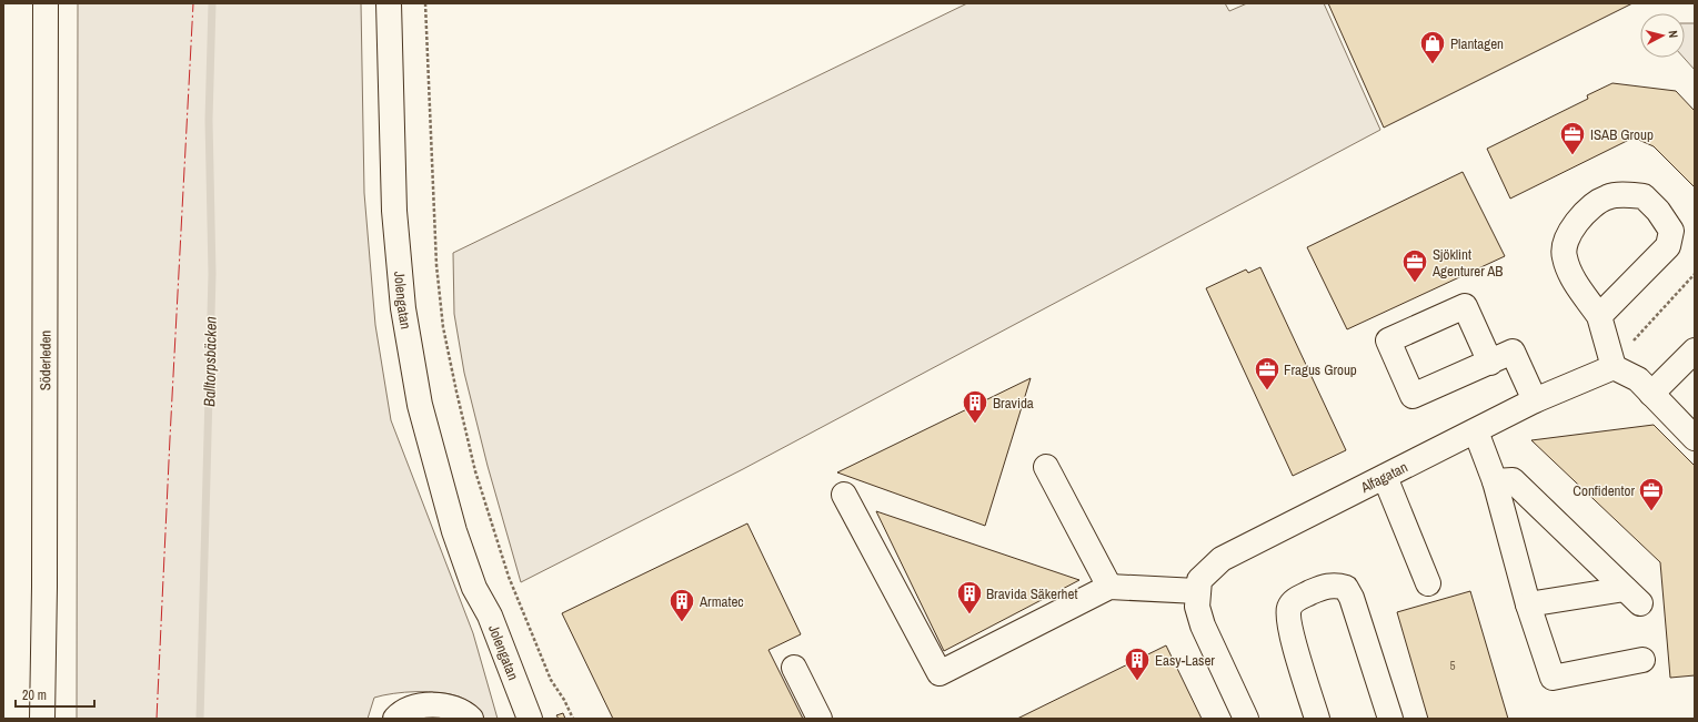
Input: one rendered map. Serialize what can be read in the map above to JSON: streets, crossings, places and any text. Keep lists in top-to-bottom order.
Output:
{
  "streets": {
    "main road": ["Jolengatan", "Söderleden", "Alfagatan"]
  },
  "water": ["Balltorpsbäcken"],
  "places": {
    "shop": ["Plantagen"],
    "office": [
      "ISAB Group",
      "Sjöklint Agenturer AB",
      "Fragus Group",
      "Confidentor"
    ],
    "building": [
      "Bravida",
      "Bravida Säkerhet",
      "Armatec",
      "Easy-Laser"
    ]
  },
  "house_numbers": ["5"],
  "scale_bar": "20 m",
  "north": "right"
}
